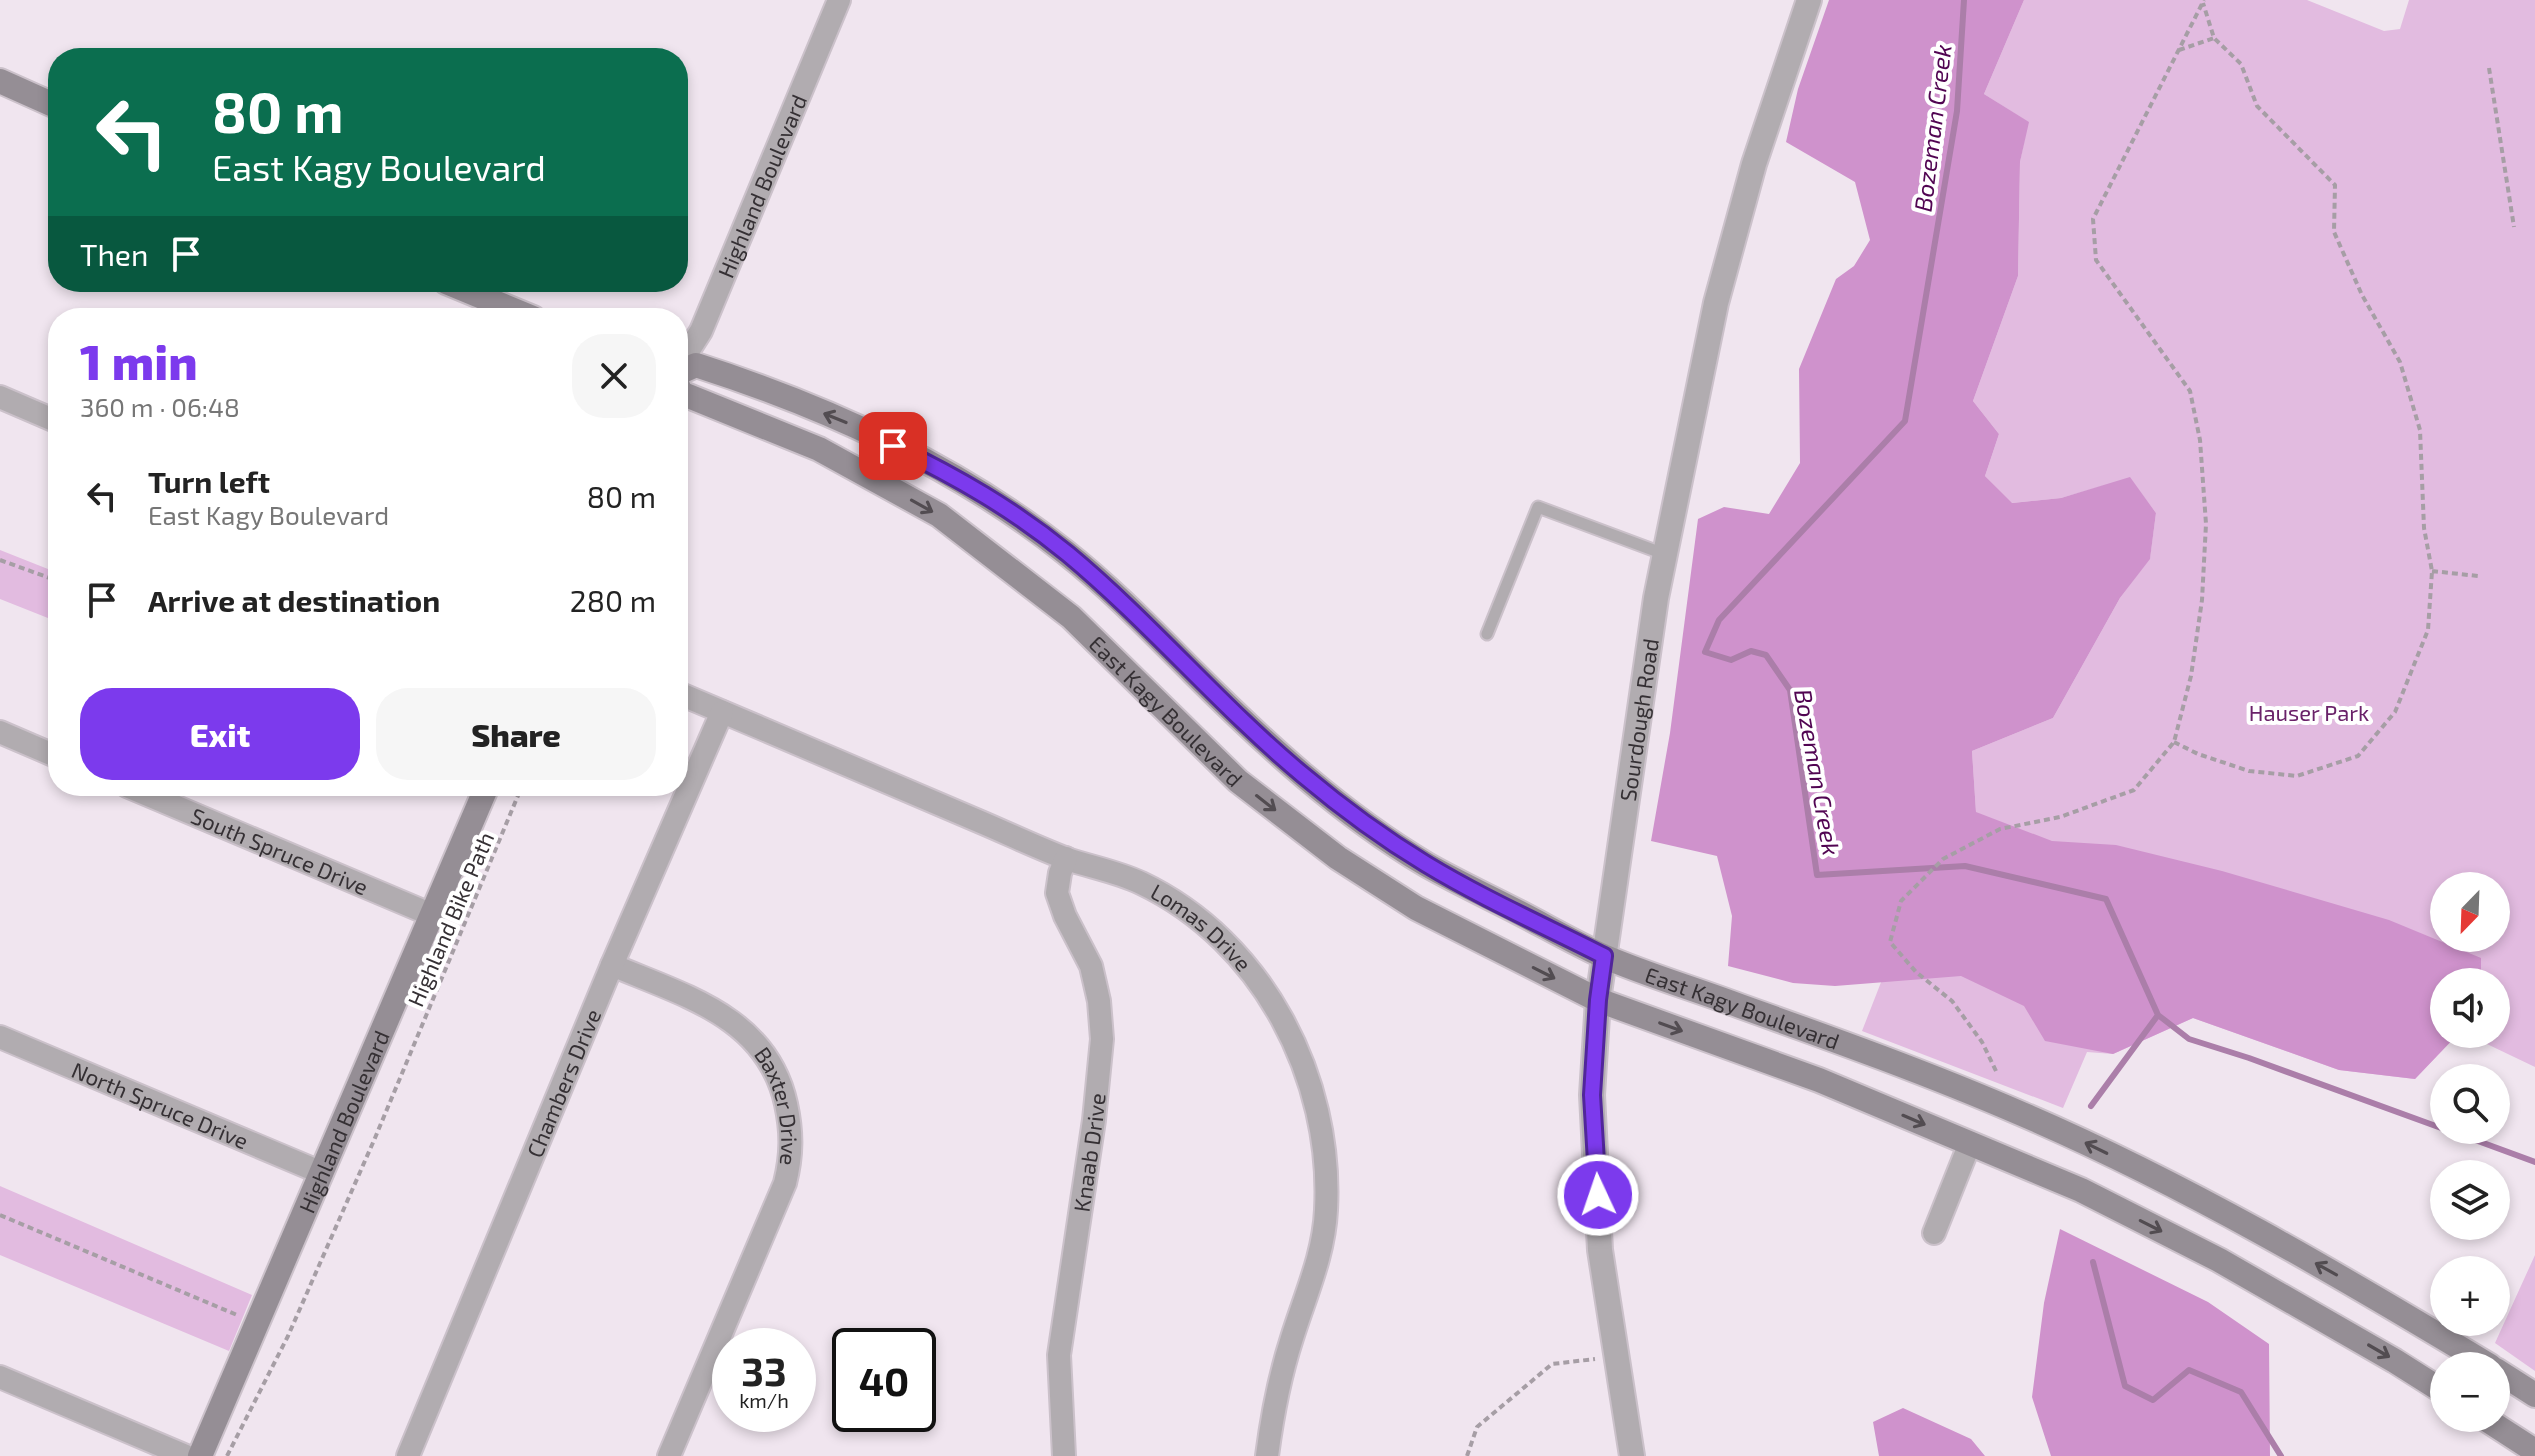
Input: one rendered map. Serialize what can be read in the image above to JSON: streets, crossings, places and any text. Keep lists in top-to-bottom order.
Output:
{
  "streets": {
    "main road": ["Highland Boulevard", "East Kagy Boulevard"],
    "street": [
      "Sourdough Road",
      "South Spruce Drive",
      "Lomas Drive",
      "Chambers Drive",
      "North Spruce Drive",
      "Baxter Drive",
      "Knaab Drive"
    ],
    "path": ["Highland Bike Path"]
  },
  "crossings": [
    ["Highland Boulevard", "South Spruce Drive"],
    ["Highland Boulevard", "North Spruce Drive"],
    ["East Kagy Boulevard", "Sourdough Road"],
    ["Lomas Drive", "Chambers Drive"],
    ["Lomas Drive", "Knaab Drive"],
    ["Chambers Drive", "Baxter Drive"]
  ],
  "water": ["Bozeman Creek"],
  "parks": ["Hauser Park"],
  "north": "bottom left",
  "page": {
    "turn": ["80 m", "East Kagy Boulevard"],
    "then": "Then",
    "heading": ["1 min", "360 m · 06:48"],
    "list": [
      {
        "name": "Turn left",
        "note": "East Kagy Boulevard",
        "value": "80 m"
      },
      {
        "name": "Arrive at destination",
        "value": "280 m"
      }
    ],
    "buttons": ["Exit", "Share"],
    "map_buttons": ["+", "−"],
    "speed": "33 km/h",
    "limit": "40"
  }
}
